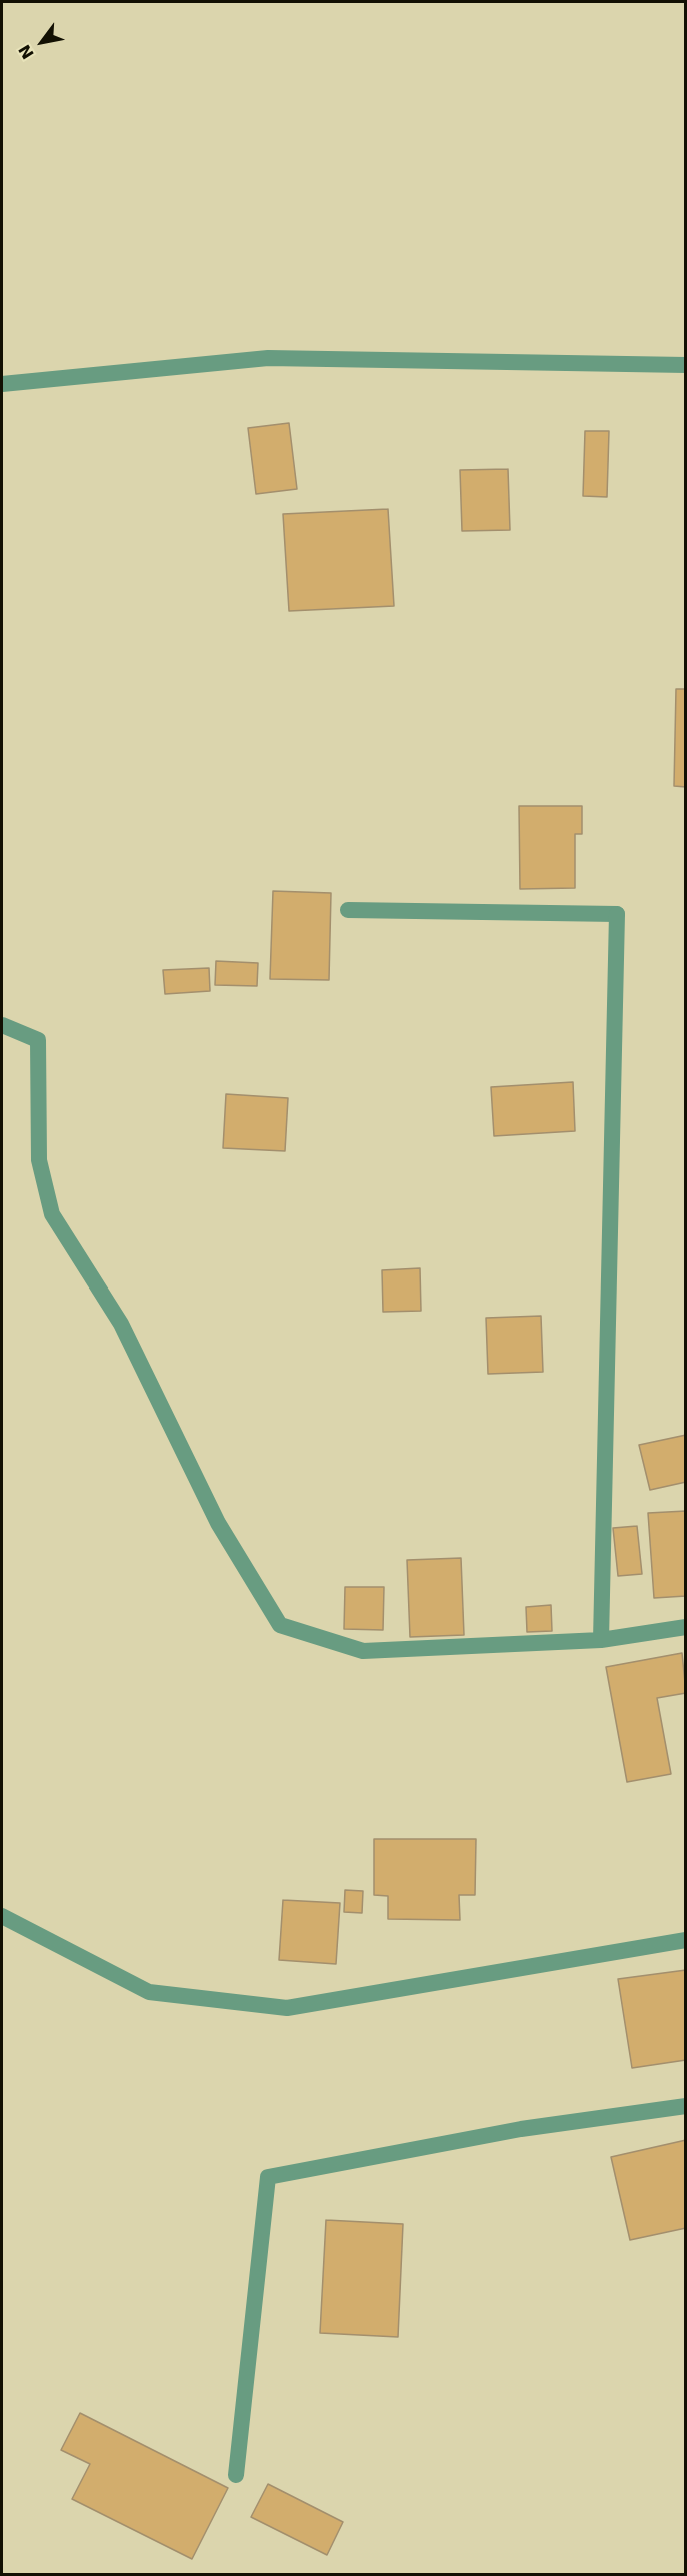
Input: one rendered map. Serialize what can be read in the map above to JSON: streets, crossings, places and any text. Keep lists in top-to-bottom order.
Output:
{
  "north": "bottom left"
}
